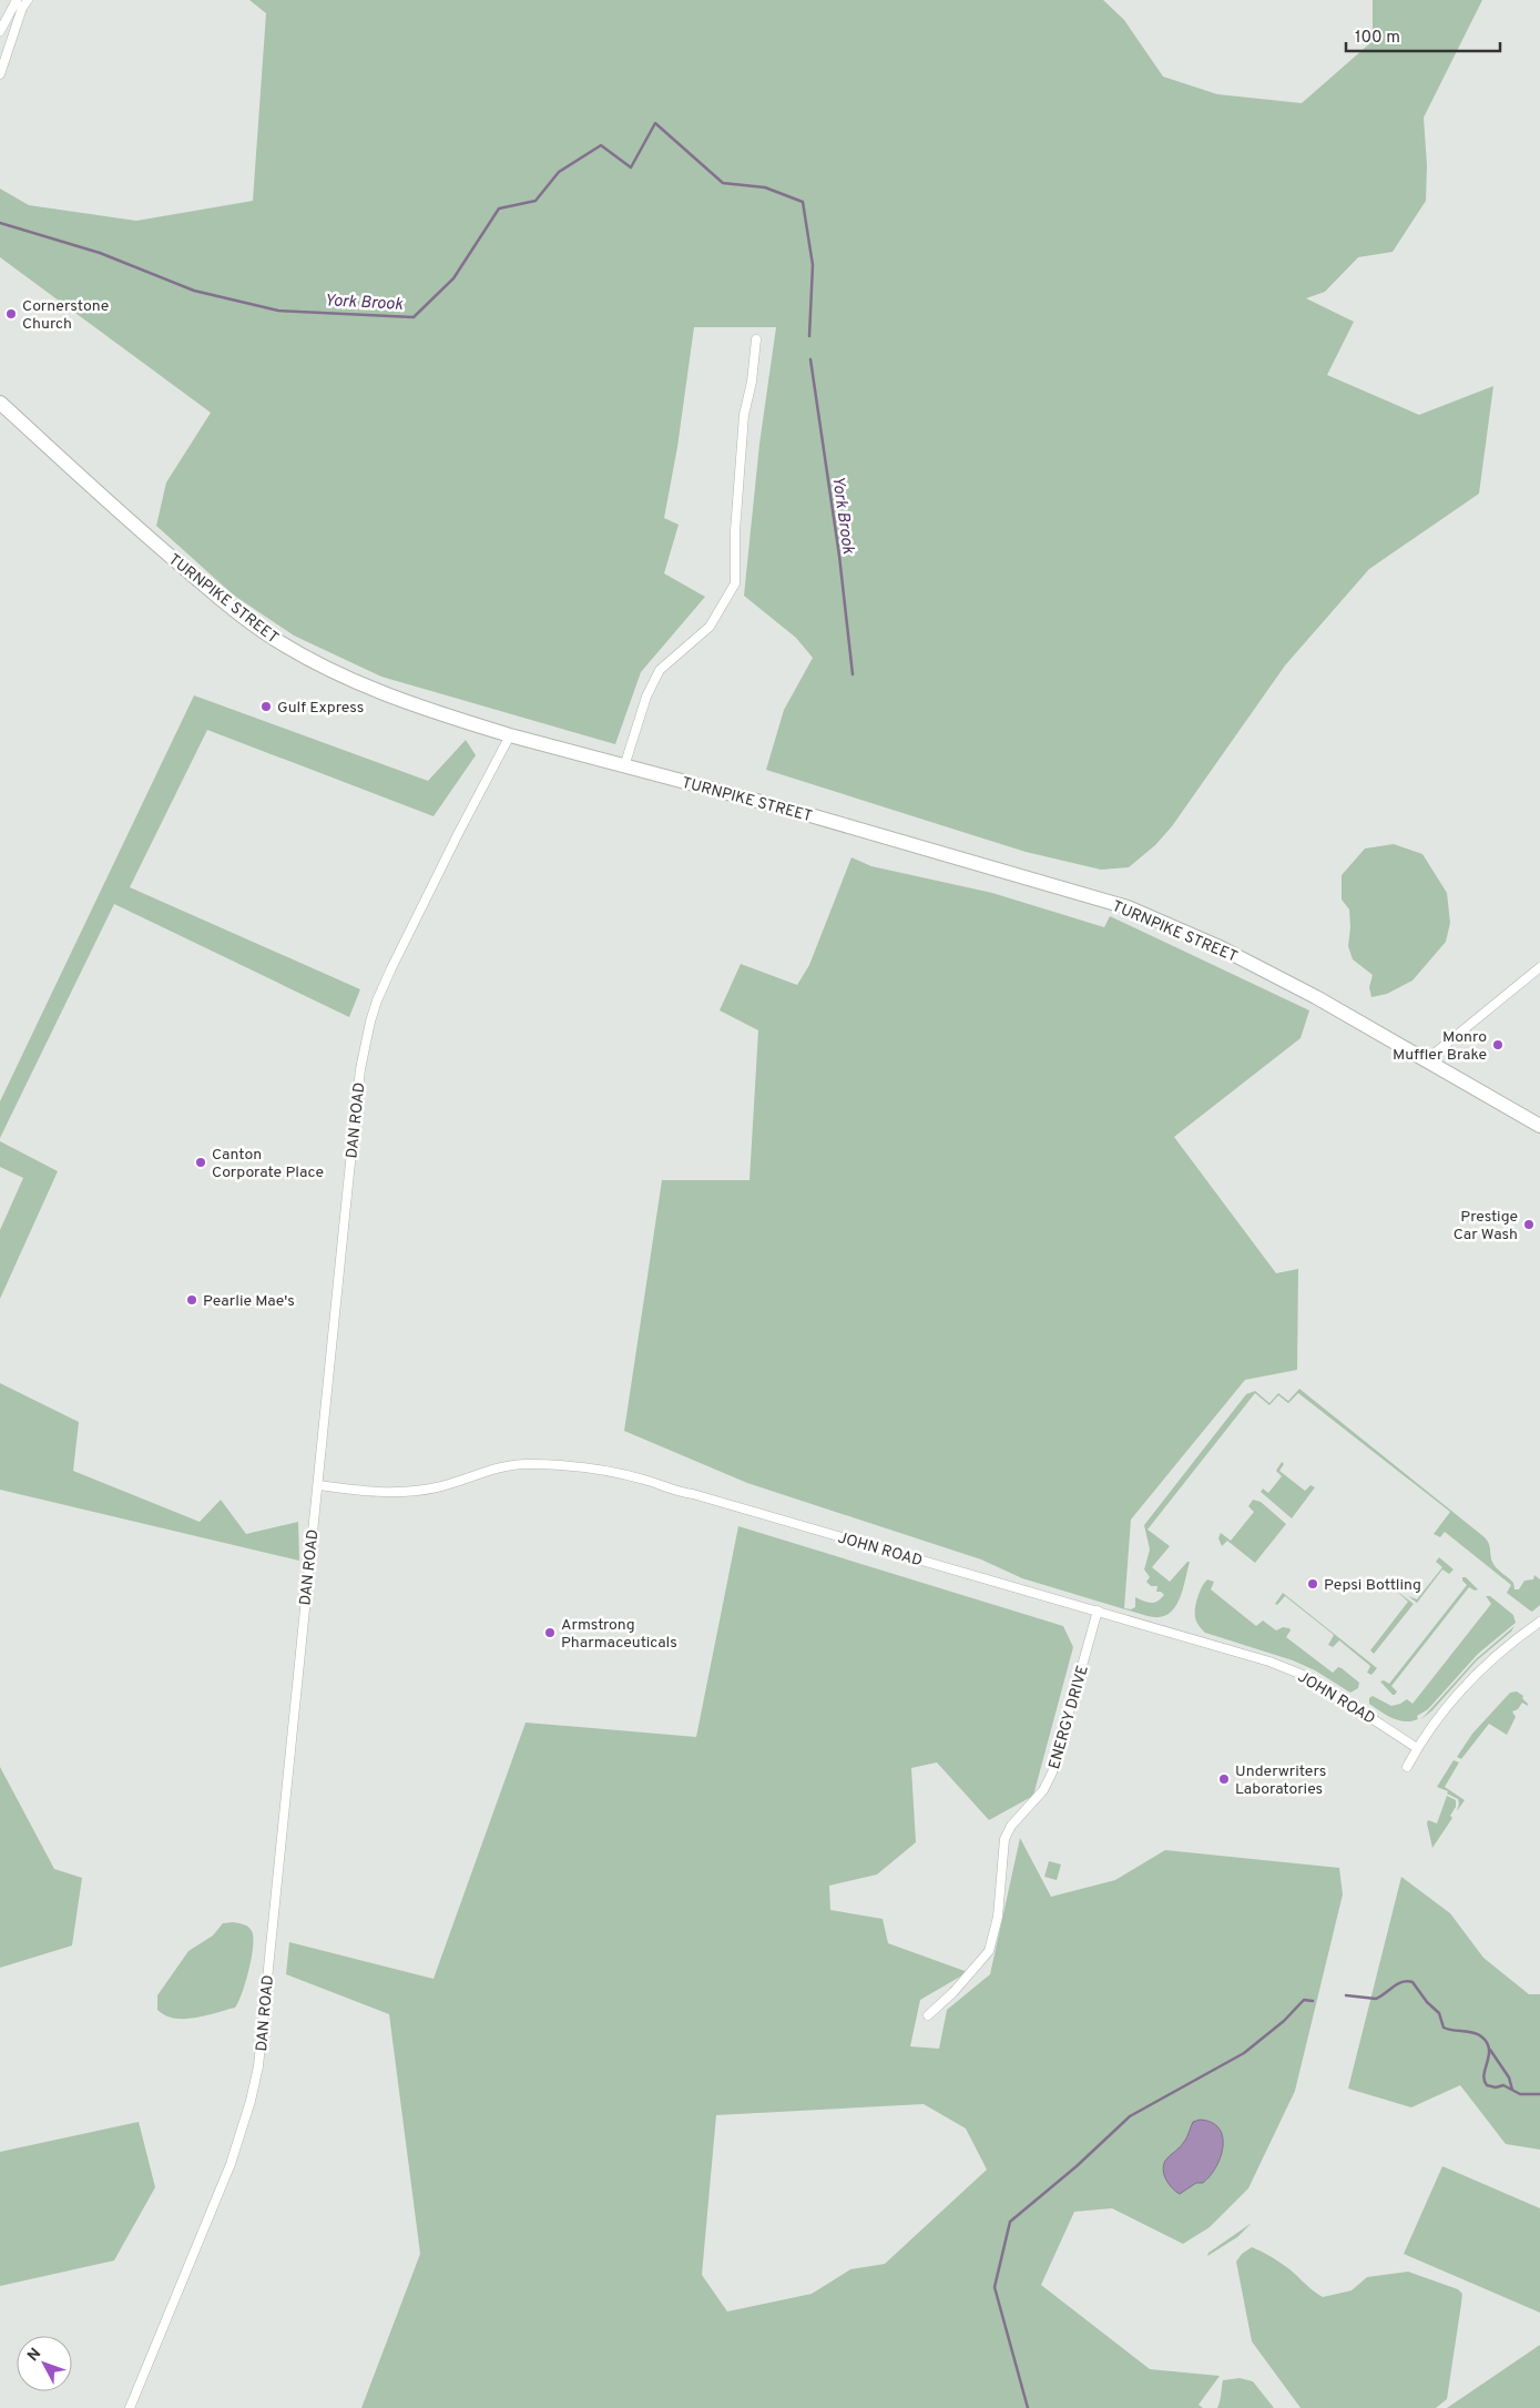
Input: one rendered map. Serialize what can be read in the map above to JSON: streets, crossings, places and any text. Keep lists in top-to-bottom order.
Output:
{
  "streets": {
    "main road": ["TURNPIKE STREET"],
    "street": ["DAN ROAD", "JOHN ROAD", "ENERGY DRIVE"]
  },
  "crossings": [
    ["TURNPIKE STREET", "DAN ROAD"],
    ["DAN ROAD", "JOHN ROAD"],
    ["JOHN ROAD", "ENERGY DRIVE"]
  ],
  "water": ["York Brook"],
  "places": [
    "Cornerstone Church",
    "Gulf Express",
    "Monro Muffler Brake",
    "Canton Corporate Place",
    "Prestige Car Wash",
    "Pearlie Mae's",
    "Pepsi Bottling",
    "Armstrong Pharmaceuticals",
    "Underwriters Laboratories"
  ],
  "scale_bar": "100 m",
  "north": "top left"
}
